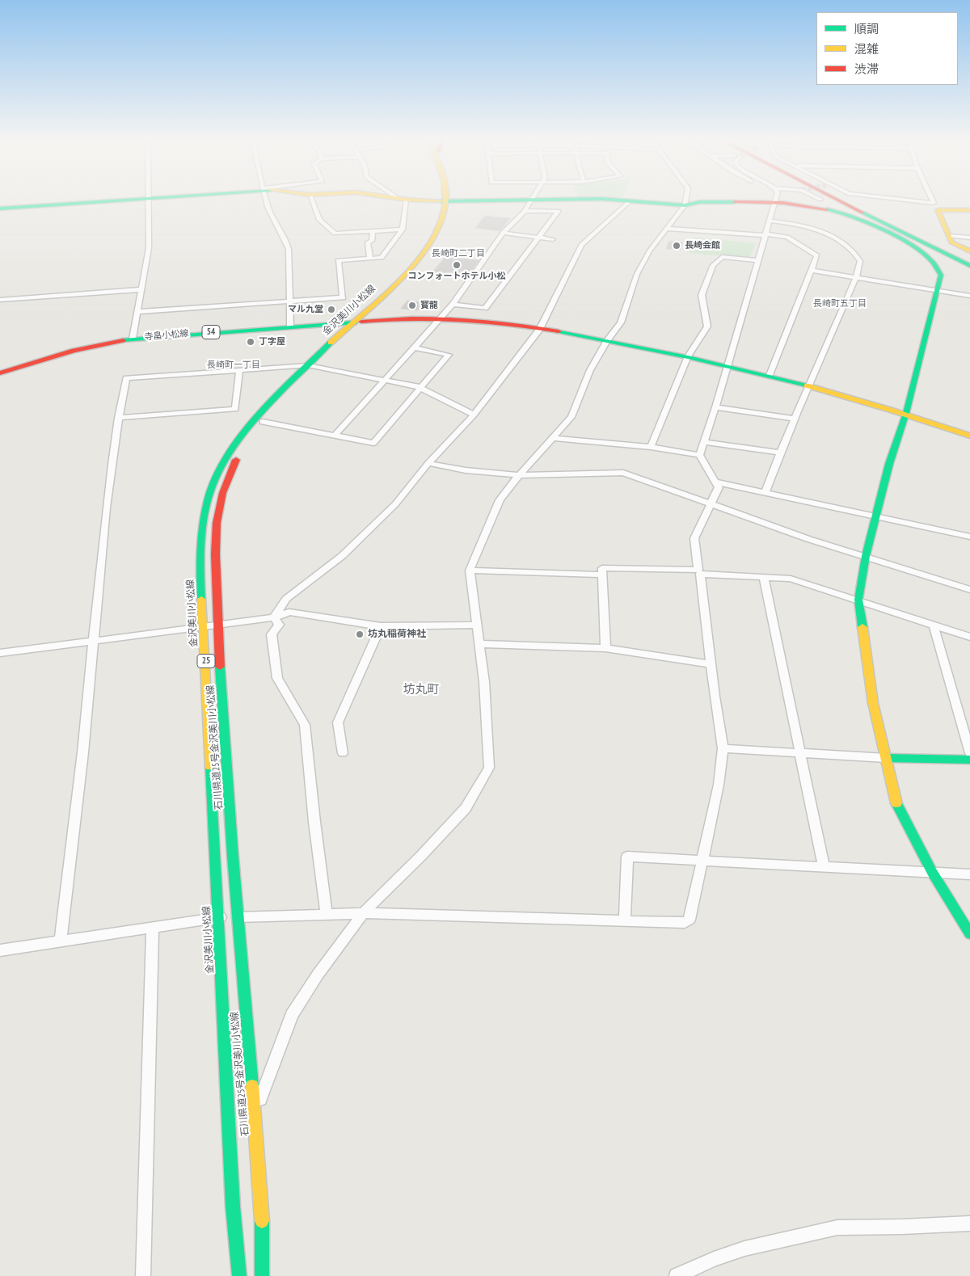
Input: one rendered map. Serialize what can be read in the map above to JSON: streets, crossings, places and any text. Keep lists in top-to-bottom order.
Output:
{
  "streets": {
    "main road": [
      "金沢美川小松線",
      "54",
      "寺畠小松線",
      "25",
      "石川県道25号金沢美川小松線"
    ]
  },
  "crossings": [
    ["金沢美川小松線", "寺畠小松線"],
    ["金沢美川小松線", "石川県道25号金沢美川小松線"],
    ["寺畠小松線", "石川県道25号金沢美川小松線"]
  ],
  "districts": [
    "長崎町二丁目",
    "長崎町五丁目",
    "長崎町一丁目",
    "坊丸町"
  ],
  "places": [
    "長崎会館",
    "コンフォートホテル小松",
    "寳龍",
    "マル九堂",
    "丁字屋",
    "坊丸稲荷神社"
  ],
  "legend": ["順調", "混雑", "渋滞"]
}
